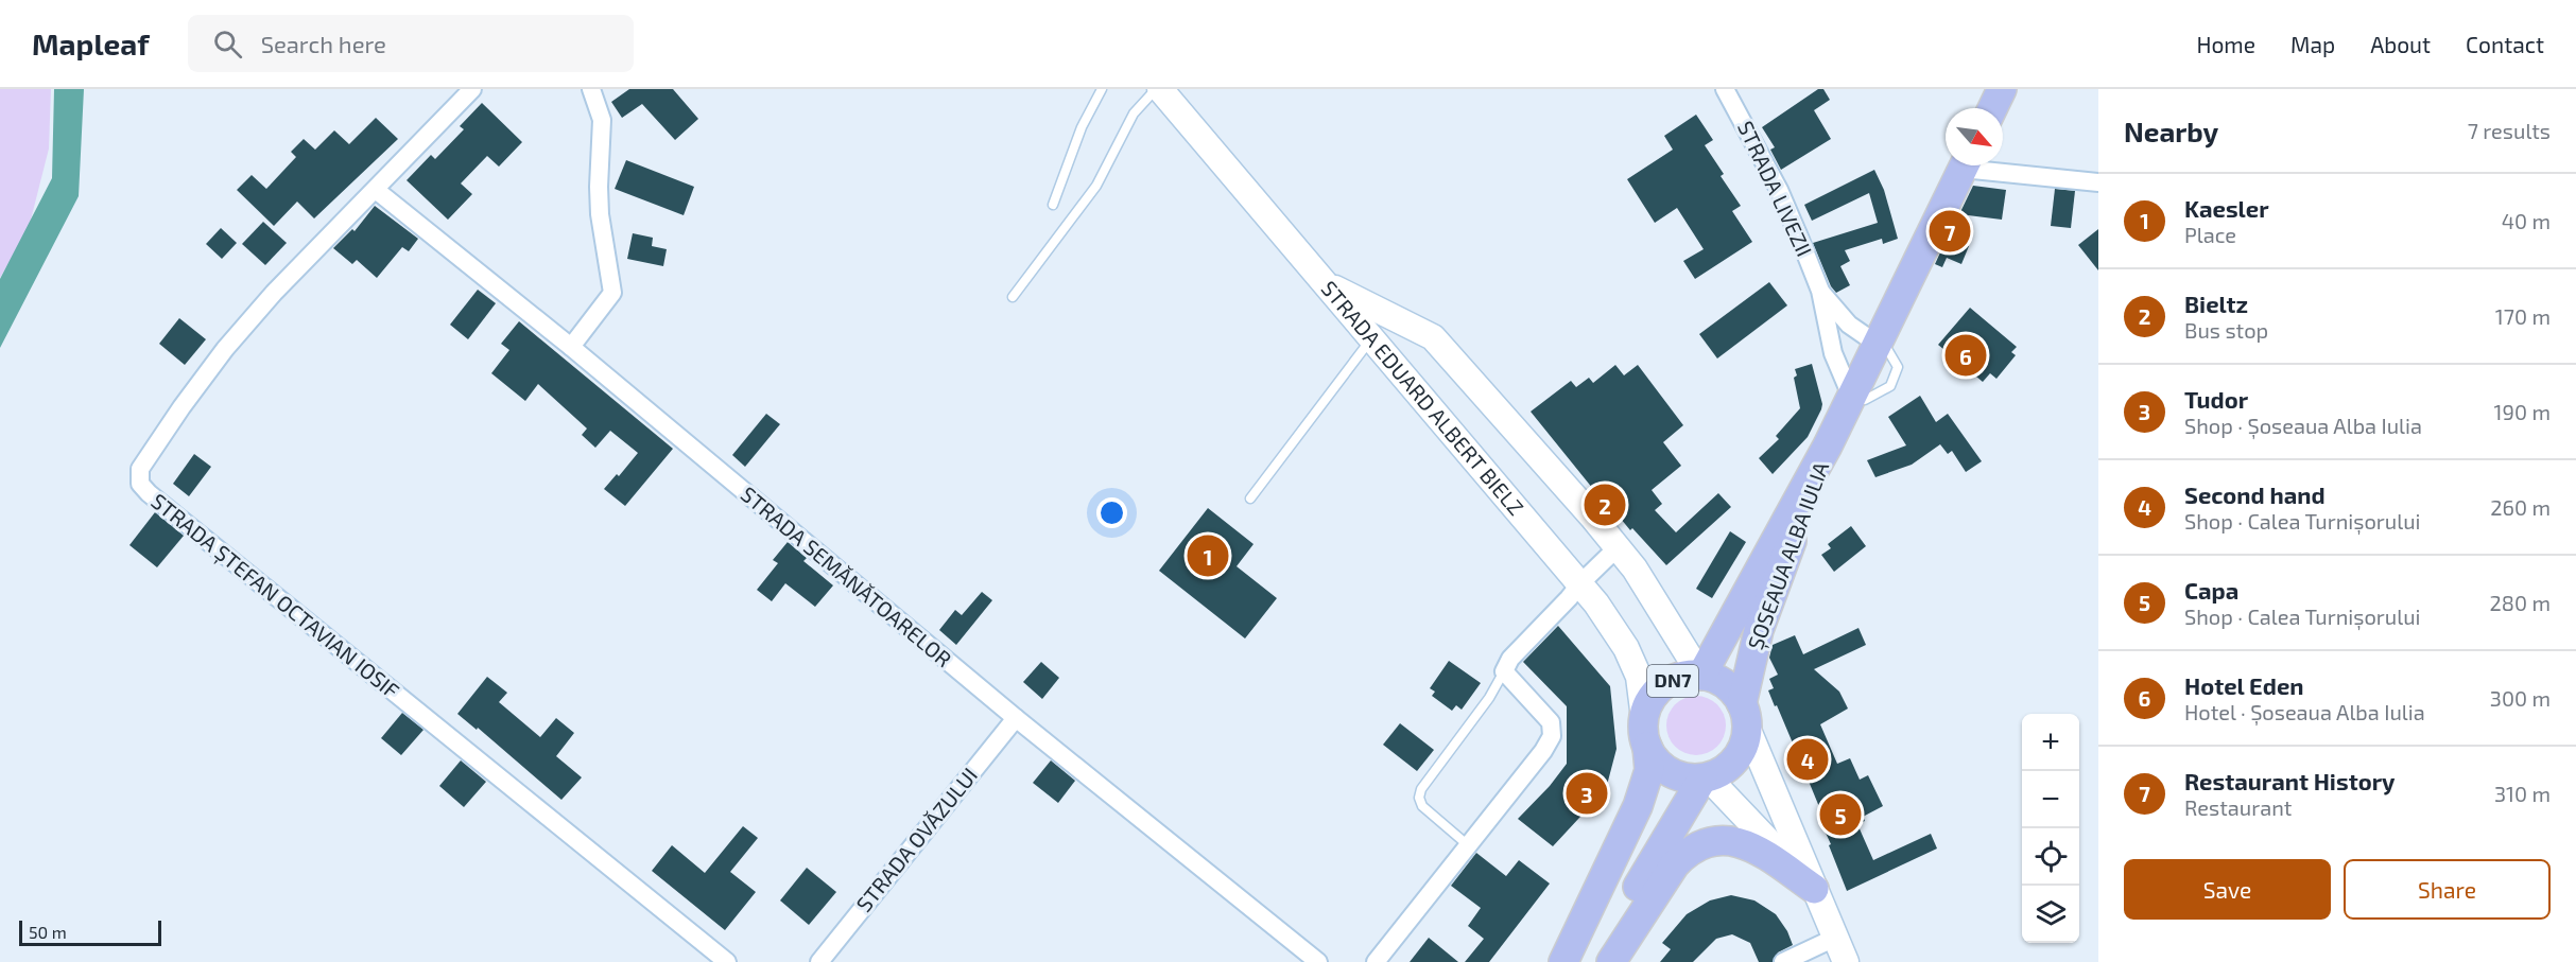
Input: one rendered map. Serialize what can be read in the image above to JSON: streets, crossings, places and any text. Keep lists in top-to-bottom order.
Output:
{
  "streets": {
    "main road": ["ȘOSEAUA ALBA IULIA", "DN7"],
    "street": [
      "STRADA LIVEZII",
      "STRADA EDUARD ALBERT BIELZ",
      "STRADA SEMĂNĂTOARELOR",
      "STRADA ȘTEFAN OCTAVIAN IOSIF",
      "STRADA OVĂZULUI"
    ]
  },
  "crossings": [
    ["STRADA LIVEZII", "ȘOSEAUA ALBA IULIA"],
    ["STRADA EDUARD ALBERT BIELZ", "ȘOSEAUA ALBA IULIA"],
    ["STRADA EDUARD ALBERT BIELZ", "DN7"],
    ["ȘOSEAUA ALBA IULIA", "DN7"],
    ["STRADA SEMĂNĂTOARELOR", "STRADA ȘTEFAN OCTAVIAN IOSIF"],
    ["STRADA SEMĂNĂTOARELOR", "STRADA OVĂZULUI"]
  ],
  "scale_bar": "50 m",
  "north": "bottom right",
  "page": {
    "header": "Mapleaf",
    "search": "Search here",
    "nav": [
      "Home",
      "Map",
      "About",
      "Contact"
    ],
    "heading": ["Nearby", "7 results"],
    "list": [
      {
        "mark": "1",
        "name": "Kaesler",
        "note": "Place",
        "value": "40 m"
      },
      {
        "mark": "2",
        "name": "Bieltz",
        "note": "Bus stop",
        "value": "170 m"
      },
      {
        "mark": "3",
        "name": "Tudor",
        "note": "Shop · Șoseaua Alba Iulia",
        "value": "190 m"
      },
      {
        "mark": "4",
        "name": "Second hand",
        "note": "Shop · Calea Turnișorului",
        "value": "260 m"
      },
      {
        "mark": "5",
        "name": "Capa",
        "note": "Shop · Calea Turnișorului",
        "value": "280 m"
      },
      {
        "mark": "6",
        "name": "Hotel Eden",
        "note": "Hotel · Șoseaua Alba Iulia",
        "value": "300 m"
      },
      {
        "mark": "7",
        "name": "Restaurant History",
        "note": "Restaurant",
        "value": "310 m"
      }
    ],
    "pins": [
      "7",
      "6",
      "2",
      "1",
      "4",
      "3",
      "5"
    ],
    "map_buttons": ["+", "−"],
    "buttons": ["Save", "Share"],
    "scale": "50 m"
  }
}
